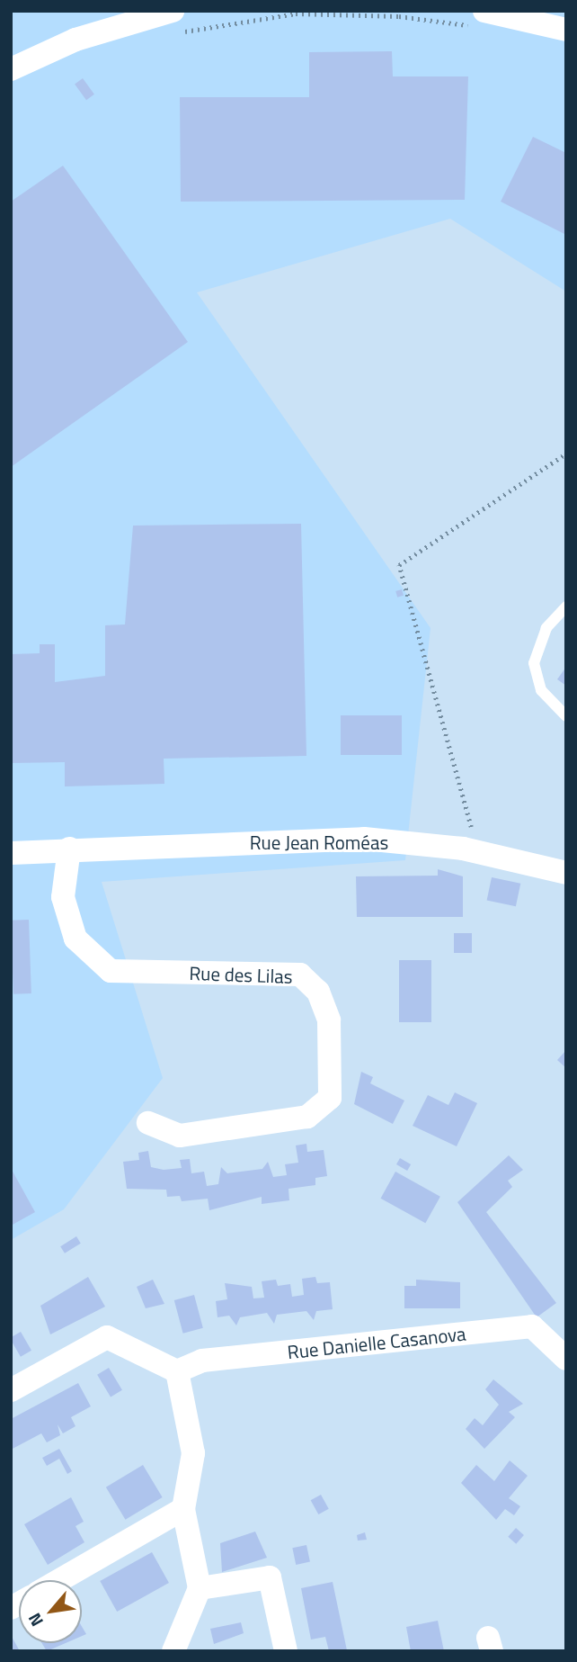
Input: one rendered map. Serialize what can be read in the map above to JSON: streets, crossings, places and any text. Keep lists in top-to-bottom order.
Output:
{
  "streets": {
    "street": ["Rue Jean Roméas", "Rue des Lilas", "Rue Danielle Casanova"]
  },
  "crossings": [
    ["Rue Jean Roméas", "Rue des Lilas"]
  ],
  "north": "bottom left"
}
